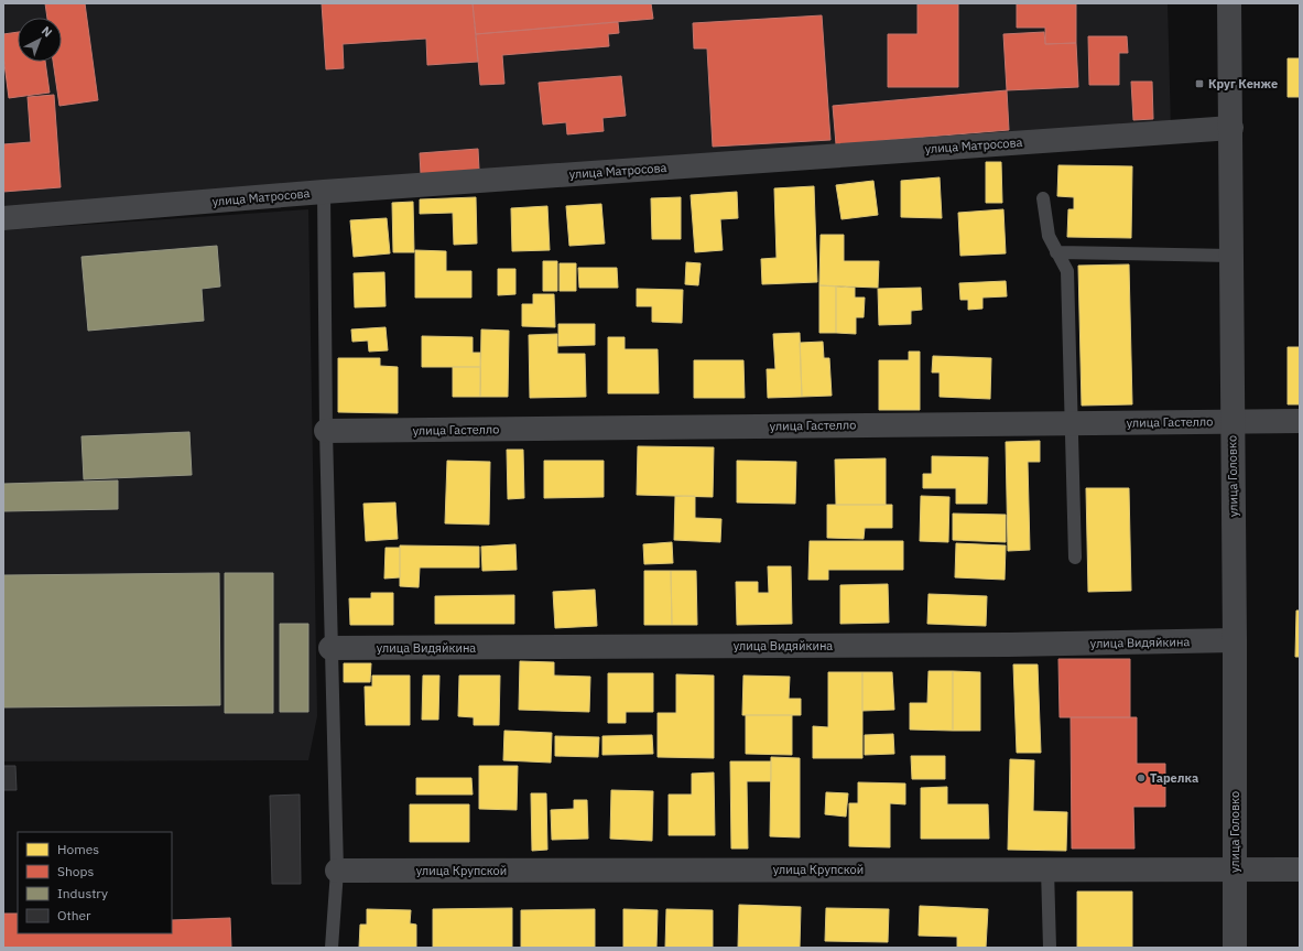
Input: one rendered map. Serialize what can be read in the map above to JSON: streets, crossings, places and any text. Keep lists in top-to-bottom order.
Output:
{
  "streets": {
    "street": [
      "улица Матросова",
      "улица Гастелло",
      "улица Головко",
      "улица Видяйкина",
      "улица Крупской"
    ]
  },
  "crossings": [
    ["улица Матросова", "улица Головко"],
    ["улица Гастелло", "улица Головко"],
    ["улица Головко", "улица Видяйкина"],
    ["улица Головко", "улица Крупской"]
  ],
  "places": {
    "transit": ["Круг Кенже"],
    "other": ["Тарелка"]
  },
  "legend": [
    "Homes",
    "Shops",
    "Industry",
    "Other"
  ],
  "north": "top right"
}
